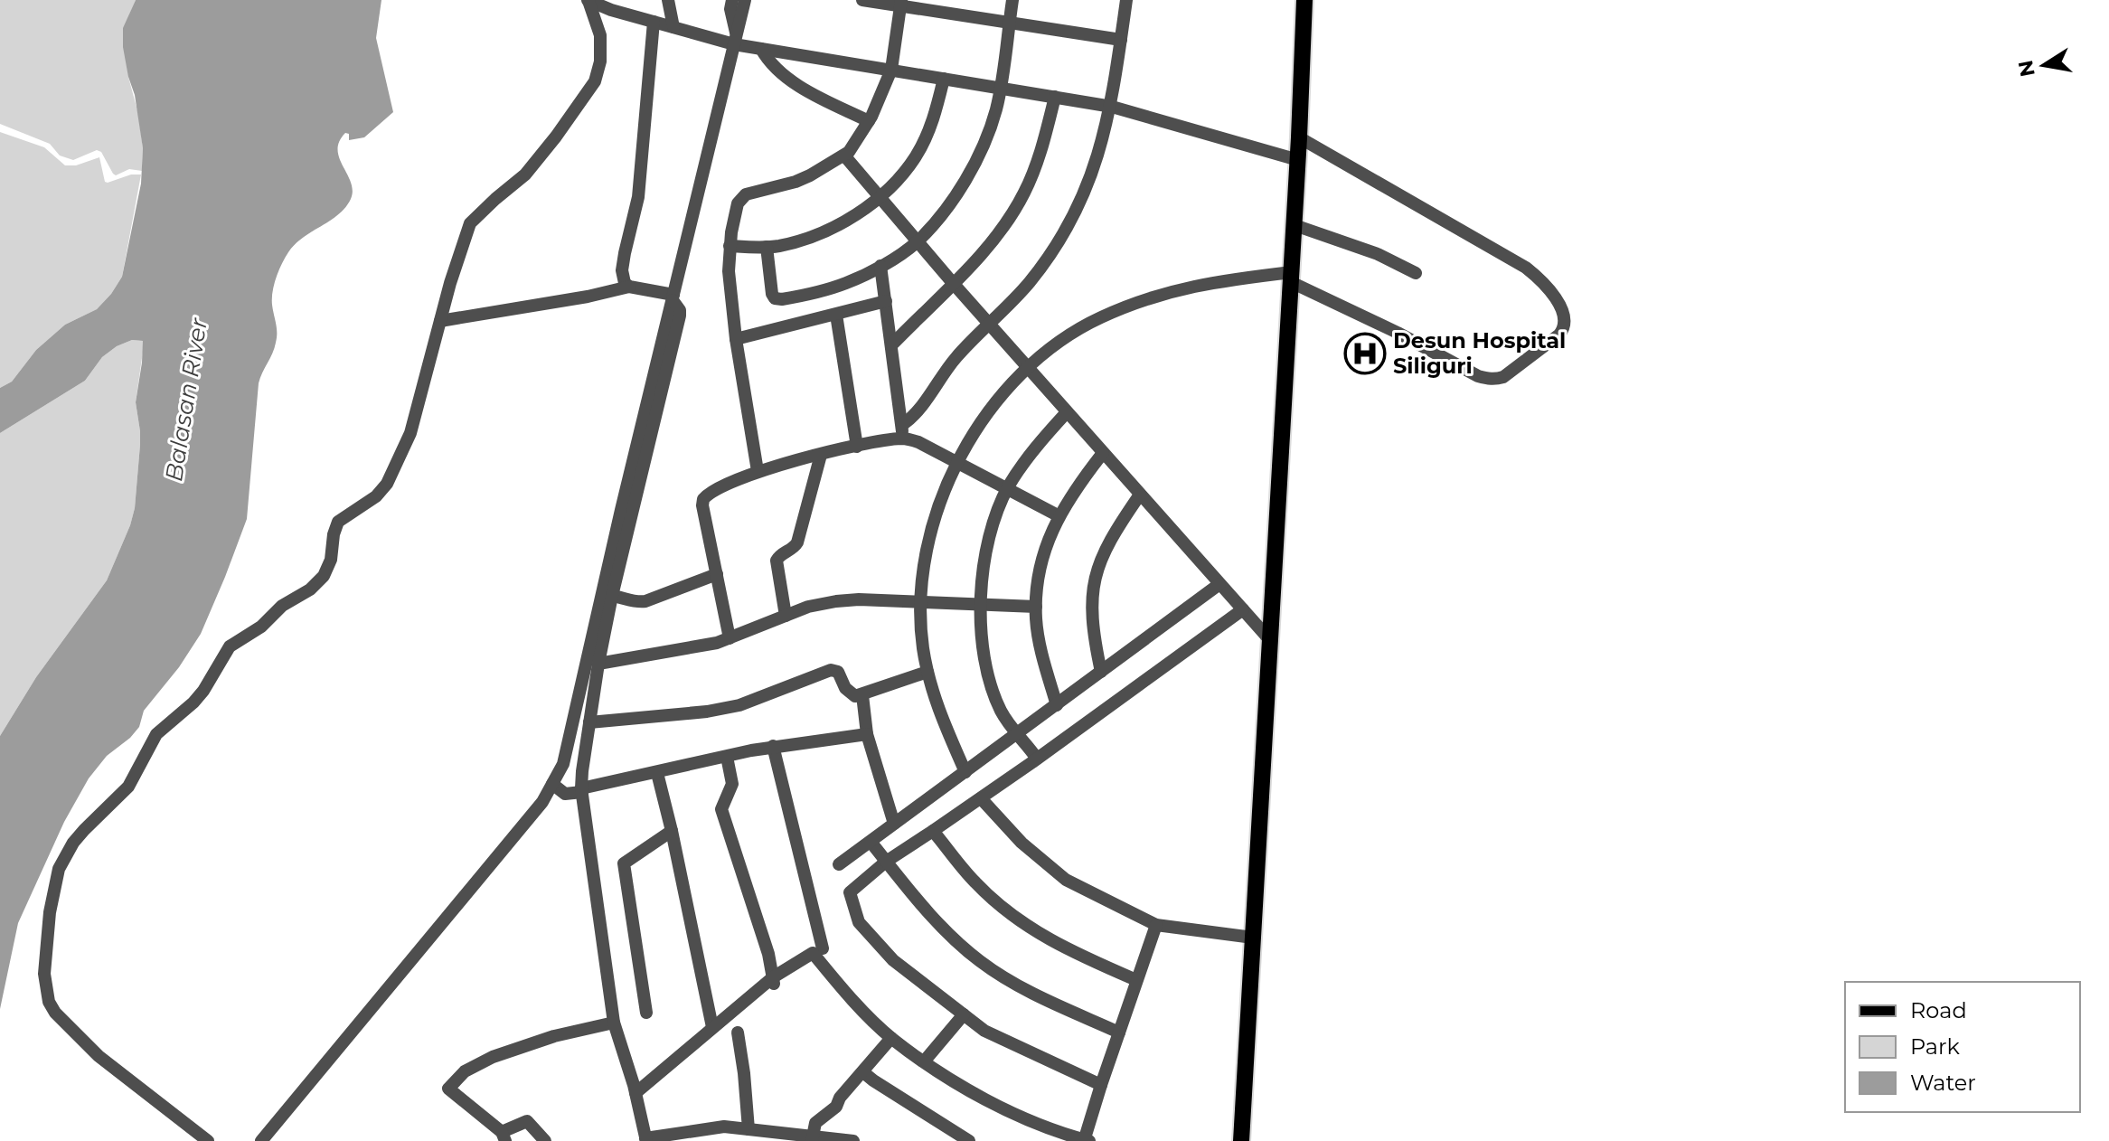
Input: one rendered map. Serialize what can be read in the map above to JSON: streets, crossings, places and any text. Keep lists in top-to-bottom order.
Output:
{
  "water": ["Balasan River"],
  "places": {
    "hospital": ["Desun Hospital Siliguri"]
  },
  "legend": ["Road", "Park", "Water"],
  "north": "left"
}
